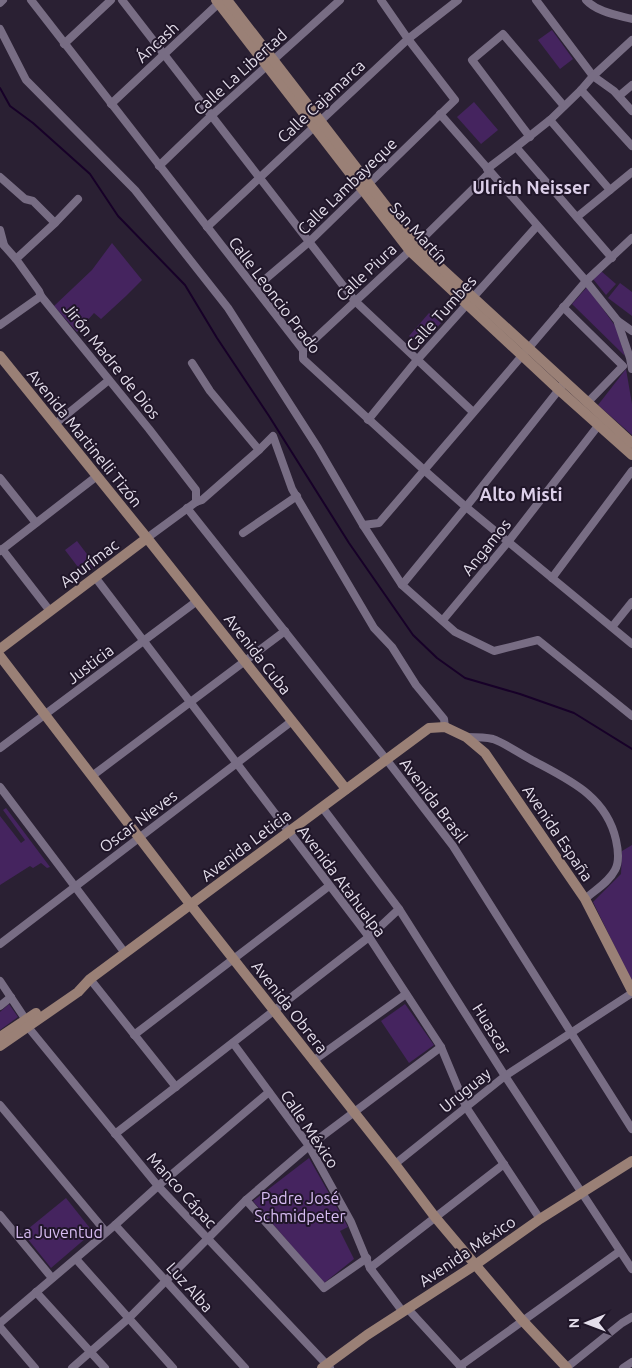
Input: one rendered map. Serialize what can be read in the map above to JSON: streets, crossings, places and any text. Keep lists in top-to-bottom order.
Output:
{
  "streets": {
    "street": [
      "Áncash",
      "Calle La Libertad",
      "Calle Cajamarca",
      "Calle Lambayeque",
      "San Martín",
      "Calle Piura",
      "Calle Leoncio Prado",
      "Calle Tumbes",
      "Jirón Madre de Dios",
      "Avenida Martinelli Tizón",
      "Angamos",
      "Apurímac",
      "Avenida Cuba",
      "Justicia",
      "Avenida Brasil",
      "Oscar Nieves",
      "Avenida España",
      "Avenida Leticia",
      "Avenida Atahualpa",
      "Avenida Obrera",
      "Huascar",
      "Uruguay",
      "Calle México",
      "Manco Cápac",
      "Avenida México",
      "Luz Alba"
    ]
  },
  "crossings": [
    ["Áncash", "San Martín"],
    ["Áncash", "Calle Leoncio Prado"],
    ["Calle La Libertad", "San Martín"],
    ["Calle La Libertad", "Calle Leoncio Prado"],
    ["Calle Cajamarca", "Calle Lambayeque"],
    ["Calle Cajamarca", "San Martín"],
    ["Calle Cajamarca", "Calle Leoncio Prado"],
    ["Calle Lambayeque", "San Martín"],
    ["Calle Lambayeque", "Calle Leoncio Prado"],
    ["San Martín", "Calle Piura"],
    ["San Martín", "Calle Tumbes"],
    ["San Martín", "Angamos"],
    ["Calle Piura", "Calle Leoncio Prado"],
    ["Calle Leoncio Prado", "Calle Tumbes"],
    ["Calle Leoncio Prado", "Angamos"],
    ["Jirón Madre de Dios", "Apurímac"],
    ["Avenida Martinelli Tizón", "Apurímac"],
    ["Avenida Martinelli Tizón", "Avenida Cuba"],
    ["Apurímac", "Avenida Cuba"],
    ["Apurímac", "Avenida Brasil"],
    ["Apurímac", "Avenida Atahualpa"],
    ["Avenida Cuba", "Justicia"],
    ["Avenida Cuba", "Oscar Nieves"],
    ["Avenida Cuba", "Avenida Leticia"],
    ["Justicia", "Avenida Atahualpa"],
    ["Justicia", "Avenida Obrera"],
    ["Avenida Brasil", "Avenida Leticia"],
    ["Avenida Brasil", "Uruguay"],
    ["Oscar Nieves", "Avenida Atahualpa"],
    ["Oscar Nieves", "Avenida Obrera"],
    ["Avenida España", "Avenida Leticia"],
    ["Avenida España", "Uruguay"],
    ["Avenida Leticia", "Avenida Atahualpa"],
    ["Avenida Leticia", "Avenida Obrera"],
    ["Avenida Leticia", "Huascar"],
    ["Avenida Leticia", "Manco Cápac"],
    ["Avenida Atahualpa", "Uruguay"],
    ["Avenida Atahualpa", "Avenida México"],
    ["Avenida Obrera", "Uruguay"],
    ["Avenida Obrera", "Avenida México"],
    ["Huascar", "Uruguay"],
    ["Huascar", "Avenida México"],
    ["Calle México", "Avenida México"],
    ["Manco Cápac", "Avenida México"]
  ],
  "districts": ["Ulrich Neisser", "Alto Misti"],
  "parks": ["Padre José Schmidpeter", "La Juventud"],
  "north": "left"
}
